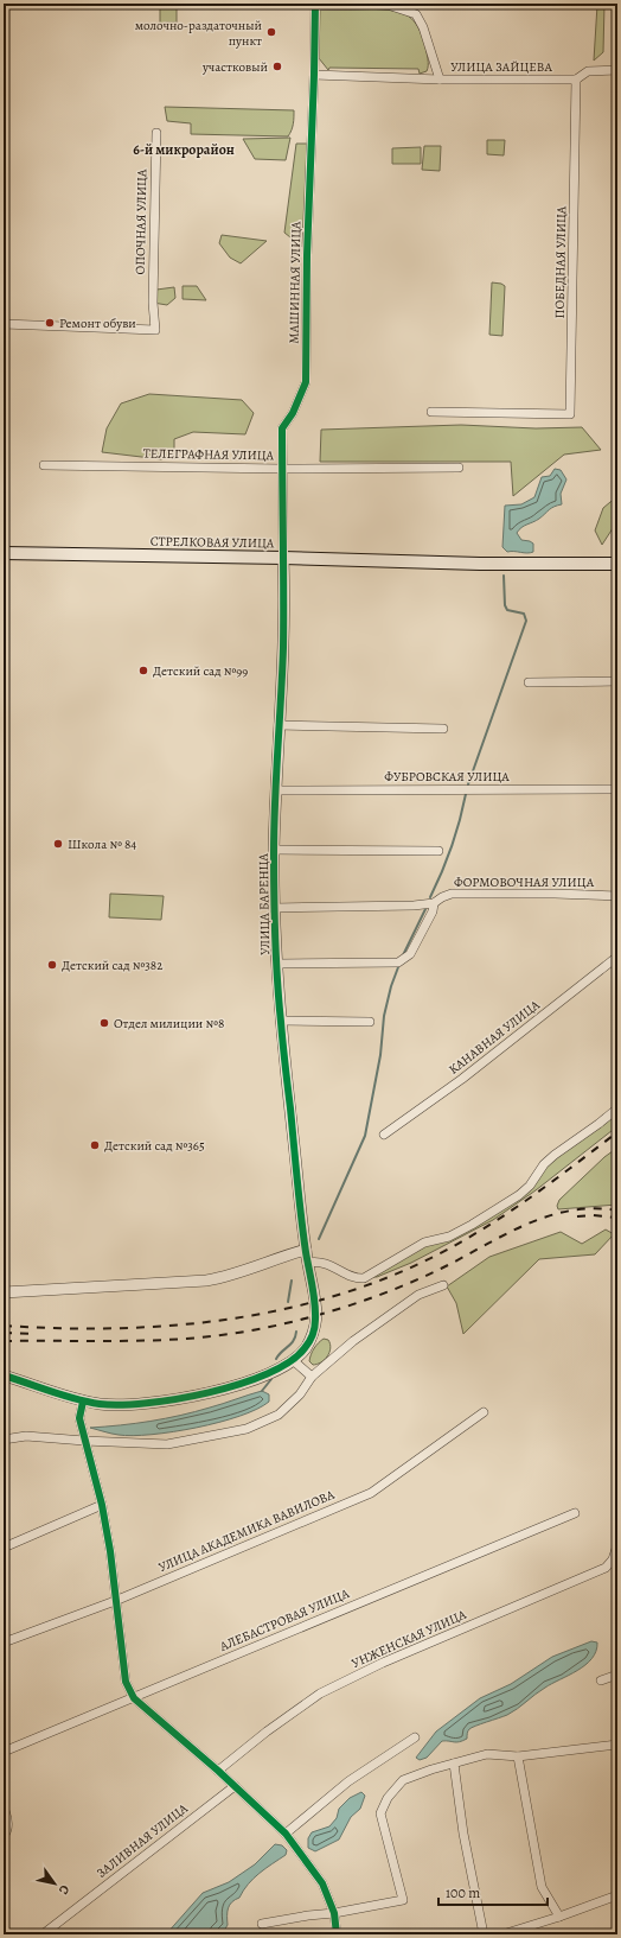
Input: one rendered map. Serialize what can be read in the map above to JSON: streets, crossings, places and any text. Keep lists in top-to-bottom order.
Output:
{
  "streets": {
    "main road": ["СТРЕЛКОВАЯ УЛИЦА"],
    "street": [
      "УЛИЦА ЗАЙЦЕВА",
      "ОПОЧНАЯ УЛИЦА",
      "ПОБЕДНАЯ УЛИЦА",
      "МАШИННАЯ УЛИЦА",
      "ТЕЛЕГРАФНАЯ УЛИЦА",
      "ФУБРОВСКАЯ УЛИЦА",
      "ФОРМОВОЧНАЯ УЛИЦА",
      "УЛИЦА БАРЕНЦА",
      "КАНАВНАЯ УЛИЦА",
      "УЛИЦА АКАДЕМИКА ВАВИЛОВА",
      "АЛЕБАСТРОВАЯ УЛИЦА",
      "УНЖЕНСКАЯ УЛИЦА",
      "ЗАЛИВНАЯ УЛИЦА"
    ]
  },
  "crossings": [
    ["УЛИЦА ЗАЙЦЕВА", "ПОБЕДНАЯ УЛИЦА"],
    ["УЛИЦА ЗАЙЦЕВА", "МАШИННАЯ УЛИЦА"],
    ["МАШИННАЯ УЛИЦА", "ТЕЛЕГРАФНАЯ УЛИЦА"],
    ["МАШИННАЯ УЛИЦА", "СТРЕЛКОВАЯ УЛИЦА"],
    ["МАШИННАЯ УЛИЦА", "УЛИЦА БАРЕНЦА"],
    ["СТРЕЛКОВАЯ УЛИЦА", "УЛИЦА БАРЕНЦА"],
    ["ФУБРОВСКАЯ УЛИЦА", "УЛИЦА БАРЕНЦА"],
    ["ФОРМОВОЧНАЯ УЛИЦА", "УЛИЦА БАРЕНЦА"]
  ],
  "districts": ["6-й микрорайон"],
  "places": [
    "молочно-раздаточный пункт",
    "участковый",
    "Ремонт обуви",
    "Детский сад №99",
    "Школа № 84",
    "Детский сад №382",
    "Отдел милиции №8",
    "Детский сад №365"
  ],
  "scale_bar": "100 m",
  "north": "bottom right"
}
